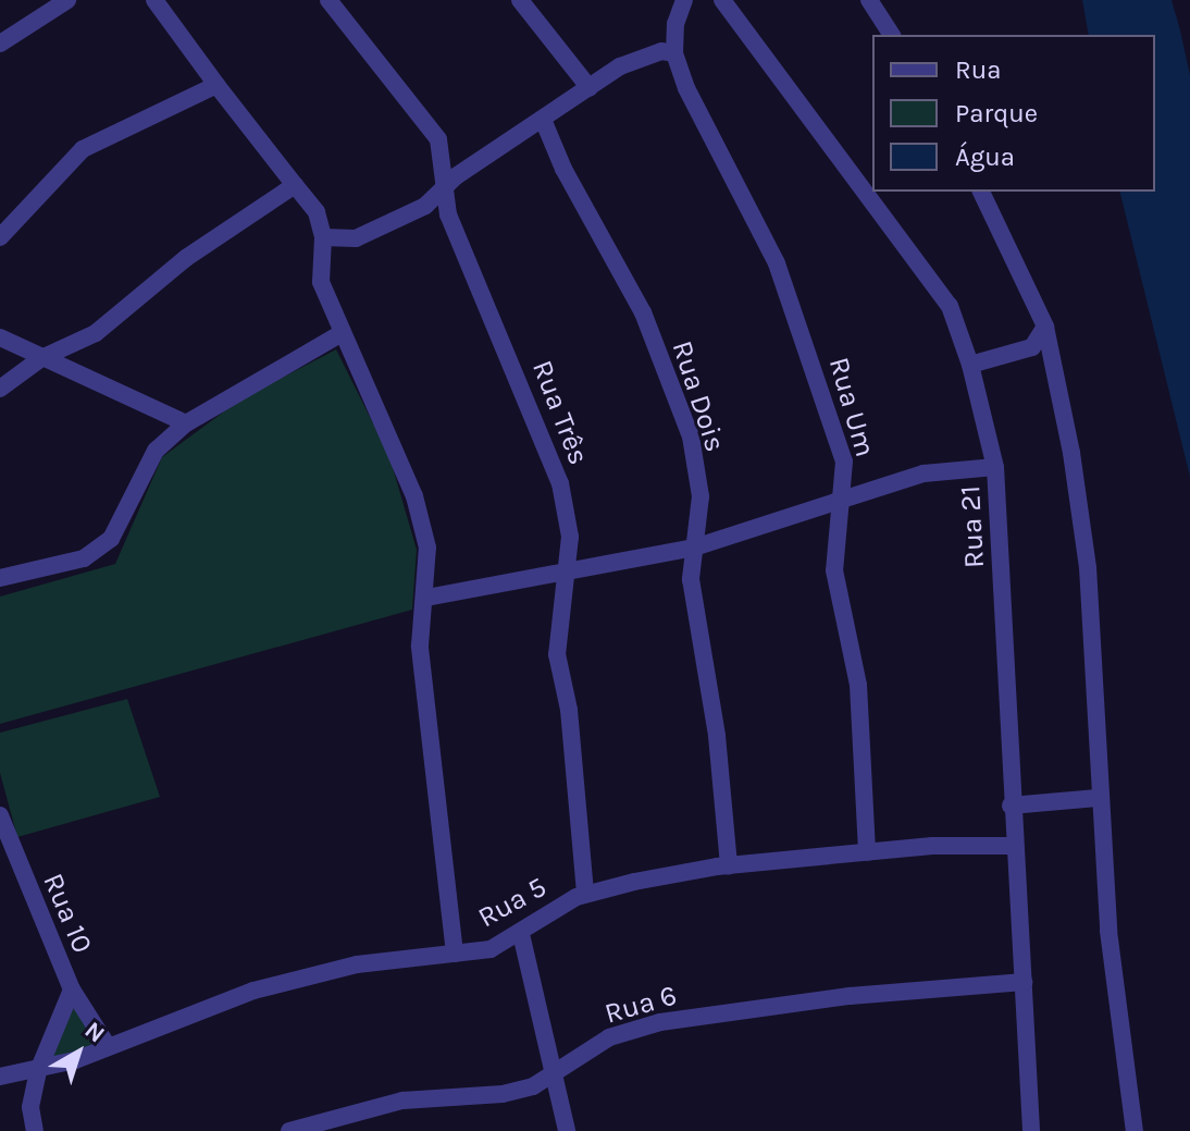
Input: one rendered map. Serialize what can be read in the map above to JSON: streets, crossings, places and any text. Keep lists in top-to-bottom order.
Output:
{
  "streets": {
    "street": [
      "Rua Dois",
      "Rua Um",
      "Rua Três",
      "Rua 21",
      "Rua 5",
      "Rua 10",
      "Rua 6"
    ]
  },
  "crossings": [
    ["Rua Dois", "Rua 5"],
    ["Rua Um", "Rua 5"],
    ["Rua Três", "Rua 5"],
    ["Rua 21", "Rua 5"],
    ["Rua 21", "Rua 6"],
    ["Rua 5", "Rua 10"]
  ],
  "legend": ["Rua", "Parque", "Água"],
  "north": "top right"
}
